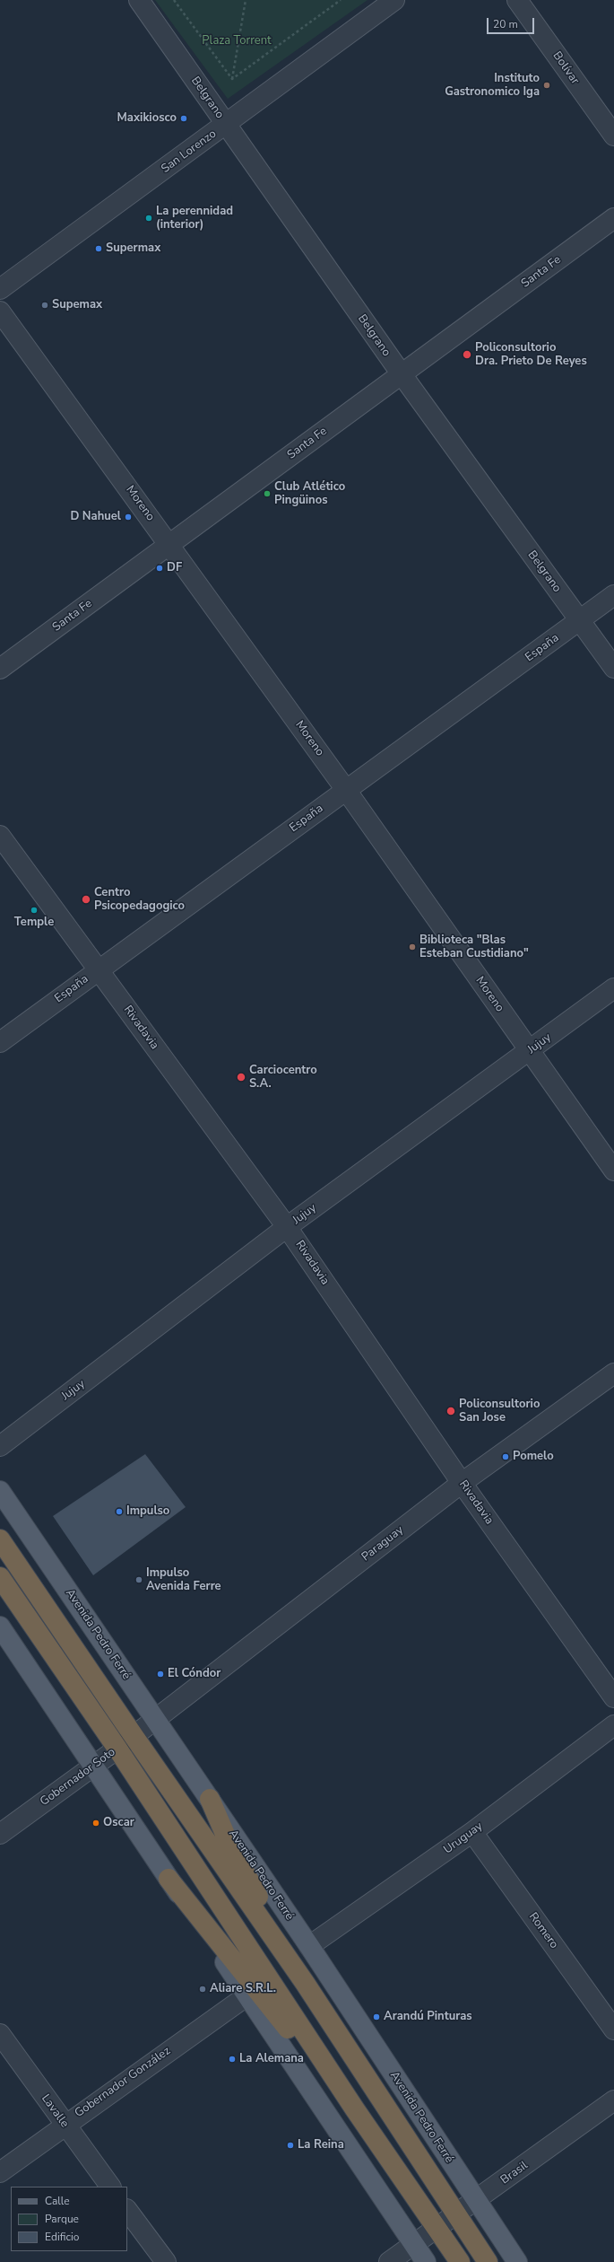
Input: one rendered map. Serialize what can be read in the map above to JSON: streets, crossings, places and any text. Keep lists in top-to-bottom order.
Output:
{
  "streets": {
    "highway": ["Avenida Pedro Ferré"],
    "street": [
      "Bolívar",
      "Belgrano",
      "San Lorenzo",
      "Santa Fe",
      "Moreno",
      "España",
      "Rivadavia",
      "Jujuy",
      "Paraguay",
      "Gobernador Soto",
      "Uruguay",
      "Romero",
      "Gobernador González",
      "Lavalle",
      "Brasil"
    ]
  },
  "crossings": [
    ["Belgrano", "San Lorenzo"],
    ["Belgrano", "Santa Fe"],
    ["Belgrano", "España"],
    ["Santa Fe", "Moreno"],
    ["Moreno", "España"],
    ["Moreno", "Jujuy"],
    ["España", "Rivadavia"],
    ["Rivadavia", "Jujuy"],
    ["Rivadavia", "Paraguay"],
    ["Paraguay", "Avenida Pedro Ferré"],
    ["Paraguay", "Gobernador Soto"],
    ["Avenida Pedro Ferré", "Gobernador Soto"],
    ["Avenida Pedro Ferré", "Uruguay"],
    ["Avenida Pedro Ferré", "Brasil"],
    ["Uruguay", "Romero"],
    ["Gobernador González", "Lavalle"]
  ],
  "parks": ["Plaza Torrent"],
  "places": [
    "Instituto Gastronomico Iga",
    "Maxikiosco",
    "La perennidad (interior)",
    "Supermax",
    "Supemax",
    "Policonsultorio Dra. Prieto De Reyes",
    "Club Atlético Pingüinos",
    "D Nahuel",
    "DF",
    "Centro Psicopedagogico",
    "Temple",
    "Biblioteca \"Blas Esteban Custidiano\"",
    "Carciocentro S.A.",
    "Policonsultorio San Jose",
    "Pomelo",
    "Impulso",
    "Impulso Avenida Ferre",
    "El Cóndor",
    "Oscar",
    "Aliare S.R.L.",
    "Arandú Pinturas",
    "La Alemana",
    "La Reina"
  ],
  "legend": ["Calle", "Parque", "Edificio"],
  "scale_bar": "20 m"
}
